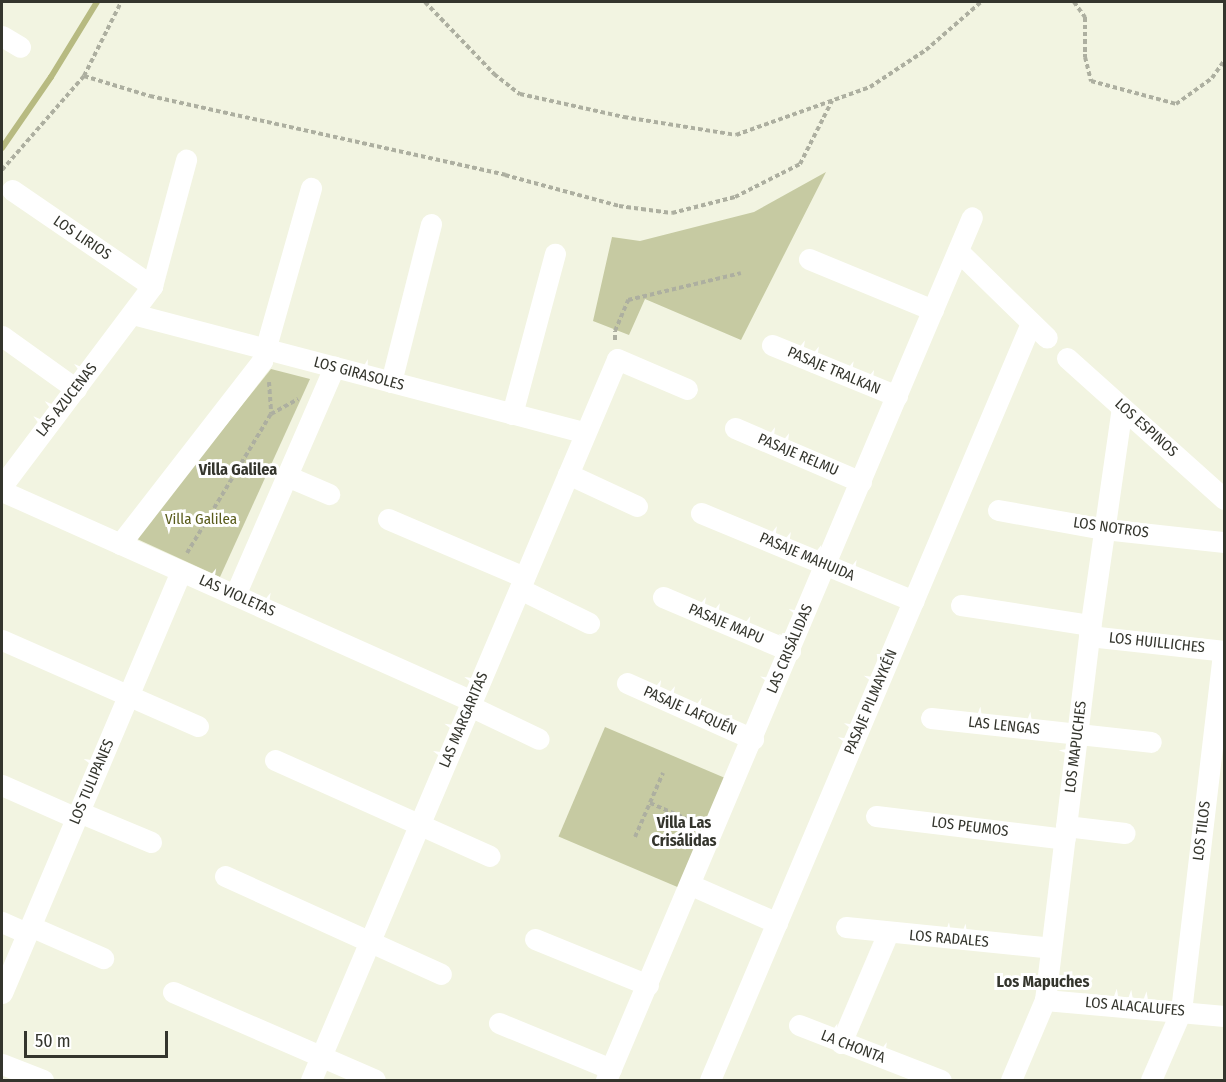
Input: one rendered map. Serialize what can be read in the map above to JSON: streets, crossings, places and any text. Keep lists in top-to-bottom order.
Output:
{
  "streets": {
    "street": [
      "LOS LIRIOS",
      "PASAJE TRALKAN",
      "LOS GIRASOLES",
      "LAS AZUCENAS",
      "LOS ESPINOS",
      "PASAJE RELMU",
      "LOS NOTROS",
      "PASAJE MAHUIDA",
      "LAS VIOLETAS",
      "PASAJE MAPU",
      "LOS HUILLICHES",
      "LAS CRISÁLIDAS",
      "PASAJE PILMAYKÉN",
      "PASAJE LAFQUÉN",
      "LAS MARGARITAS",
      "LAS LENGAS",
      "LOS MAPUCHES",
      "LOS TULIPANES",
      "LOS PEUMOS",
      "LOS TILOS",
      "LOS RADALES",
      "LOS ALACALUFES",
      "LA CHONTA"
    ]
  },
  "crossings": [
    ["LOS LIRIOS", "LAS AZUCENAS"],
    ["PASAJE TRALKAN", "LAS CRISÁLIDAS"],
    ["LOS GIRASOLES", "LAS AZUCENAS"],
    ["LOS GIRASOLES", "LAS MARGARITAS"],
    ["LOS ESPINOS", "LOS MAPUCHES"],
    ["PASAJE RELMU", "LAS CRISÁLIDAS"],
    ["LOS NOTROS", "LOS MAPUCHES"],
    ["PASAJE MAHUIDA", "LAS CRISÁLIDAS"],
    ["PASAJE MAHUIDA", "PASAJE PILMAYKÉN"],
    ["LAS VIOLETAS", "LAS MARGARITAS"],
    ["LAS VIOLETAS", "LOS TULIPANES"],
    ["PASAJE MAPU", "LAS CRISÁLIDAS"],
    ["LOS HUILLICHES", "LOS MAPUCHES"],
    ["LOS HUILLICHES", "LOS TILOS"],
    ["LAS CRISÁLIDAS", "PASAJE LAFQUÉN"],
    ["LAS LENGAS", "LOS MAPUCHES"],
    ["LOS MAPUCHES", "LOS PEUMOS"],
    ["LOS MAPUCHES", "LOS RADALES"],
    ["LOS MAPUCHES", "LOS ALACALUFES"],
    ["LOS TILOS", "LOS ALACALUFES"]
  ],
  "districts": ["Villa Galilea", "Villa Las Crisálidas", "Los Mapuches"],
  "parks": ["Villa Galilea"],
  "scale_bar": "50 m"
}
